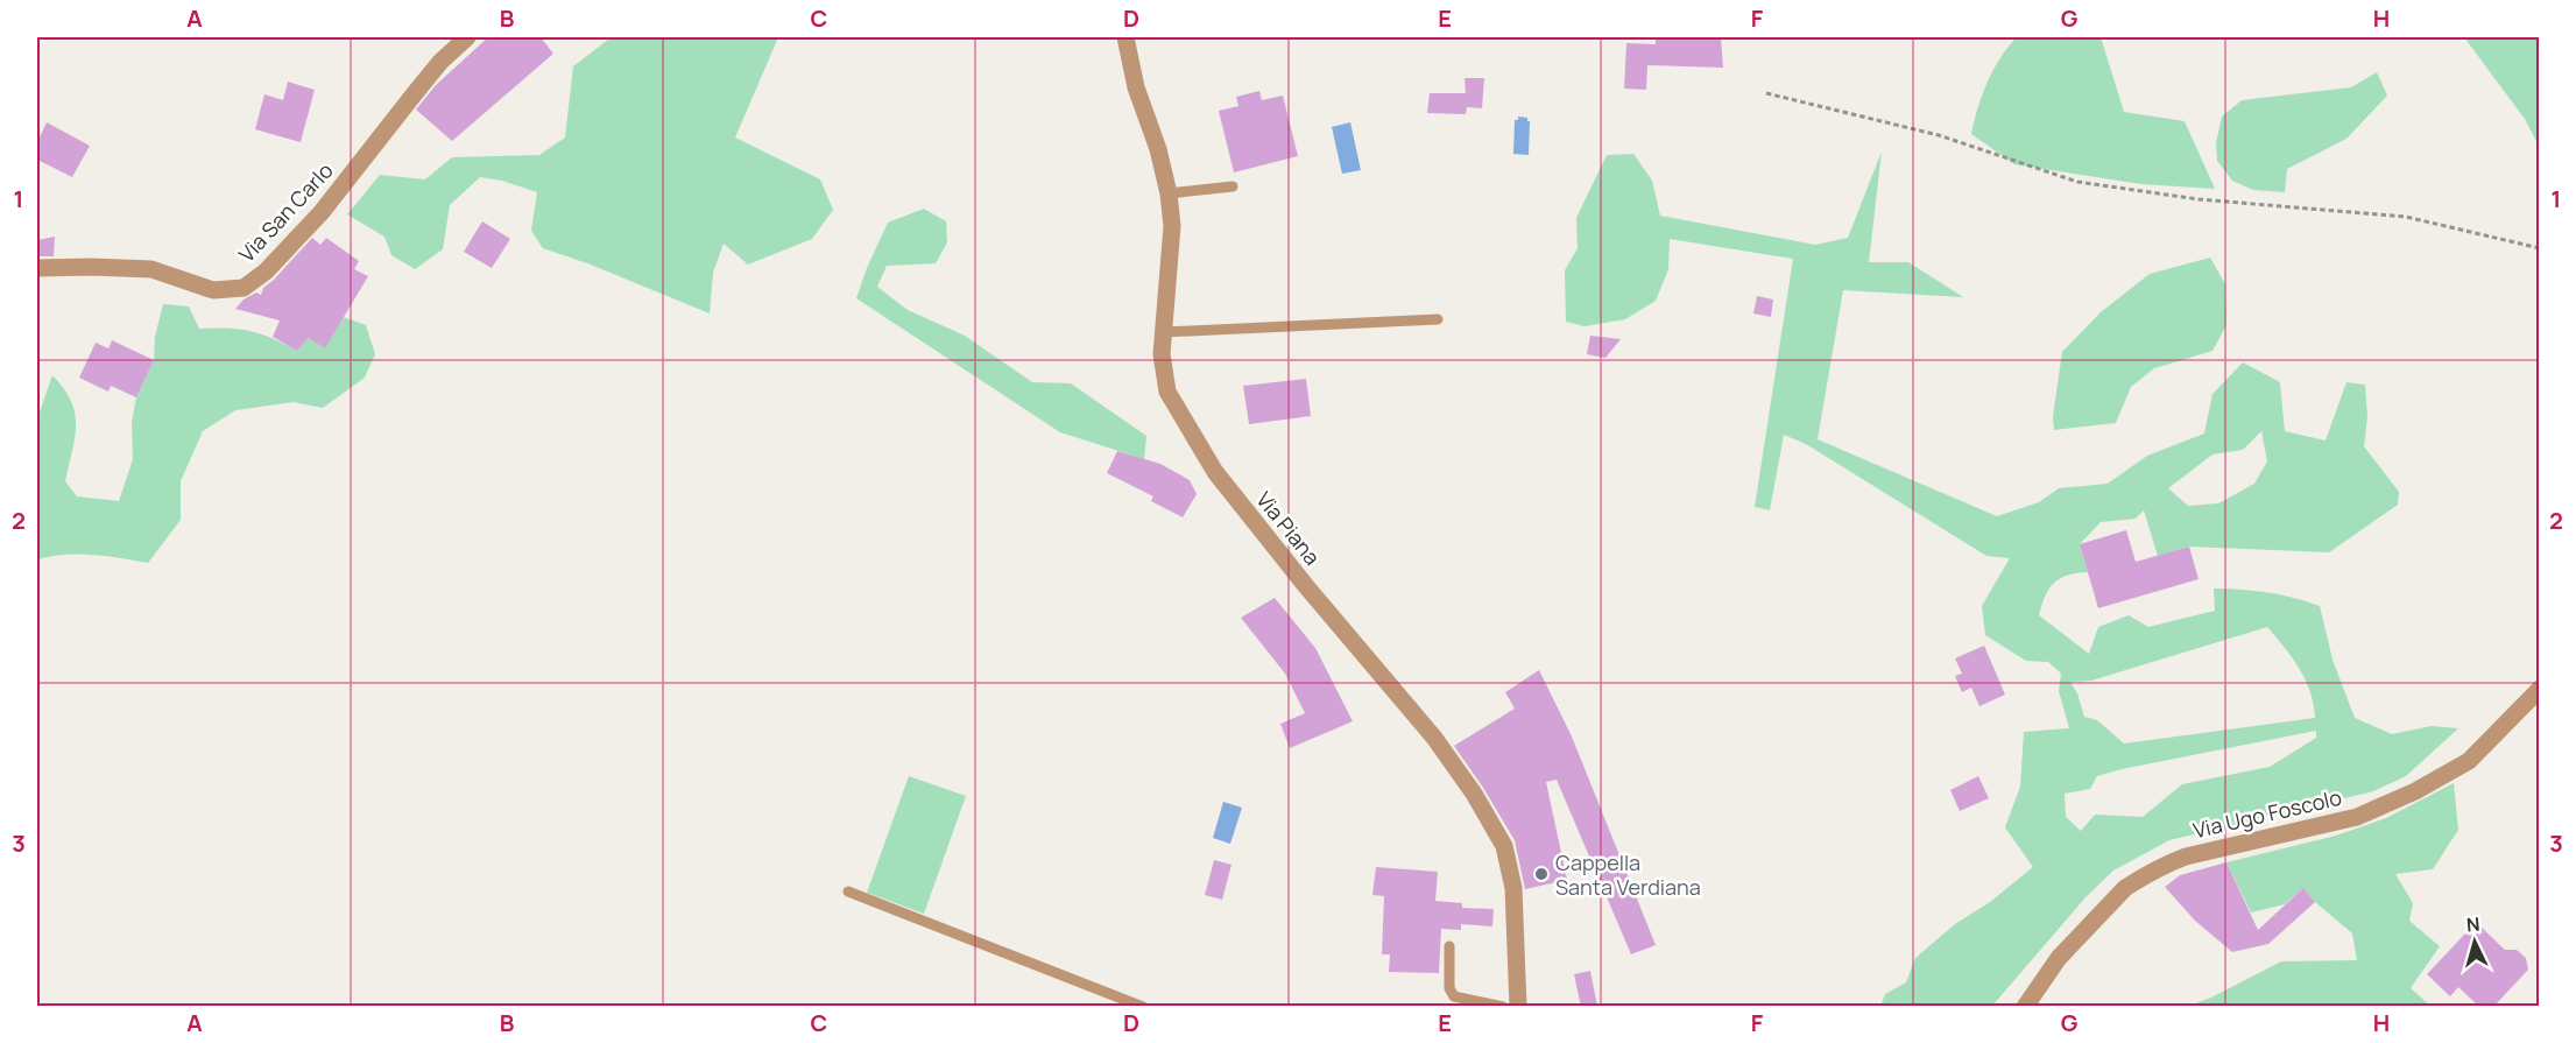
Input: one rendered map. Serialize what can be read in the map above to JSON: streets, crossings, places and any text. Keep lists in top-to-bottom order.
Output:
{
  "streets": {
    "street": ["Via San Carlo", "Via Piana", "Via Ugo Foscolo"]
  },
  "places": ["Cappella Santa Verdiana"],
  "north": "top",
  "grid": {
    "columns": [
      "A",
      "B",
      "C",
      "D",
      "E",
      "F",
      "G",
      "H"
    ],
    "rows": ["1", "2", "3"]
  }
}
